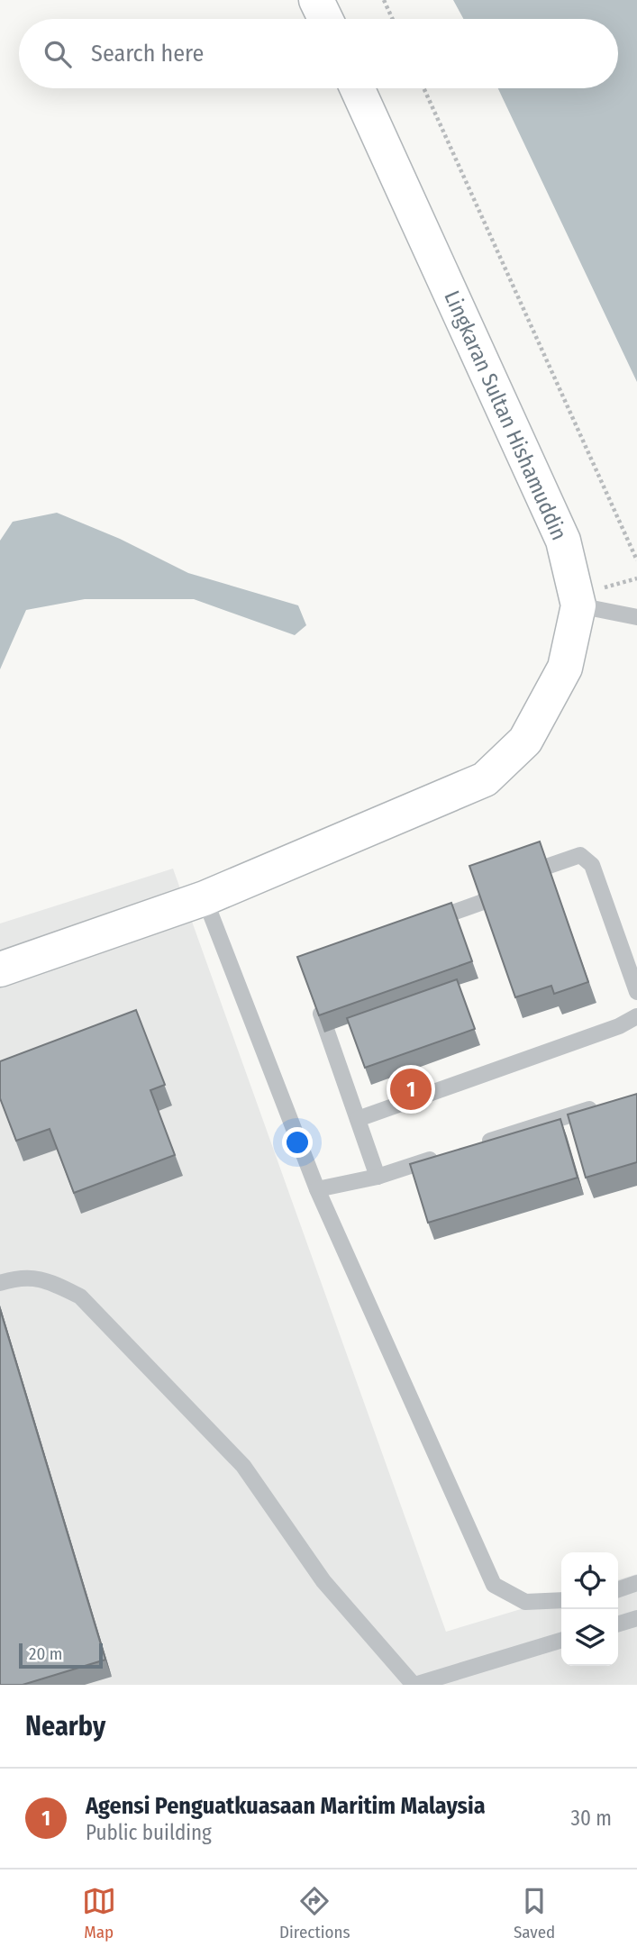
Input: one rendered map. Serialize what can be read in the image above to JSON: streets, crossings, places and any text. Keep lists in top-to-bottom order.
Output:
{
  "streets": {
    "street": ["Lingkaran Sultan Hishamuddin"]
  },
  "scale_bar": "20 m",
  "page": {
    "search": "Search here",
    "pins": "1",
    "scale": "20 m",
    "heading": "Nearby",
    "list": [
      {
        "mark": "1",
        "name": "Agensi Penguatkuasaan Maritim Malaysia",
        "note": "Public building",
        "value": "30 m"
      }
    ],
    "nav": ["Map", "Directions", "Saved"]
  }
}
